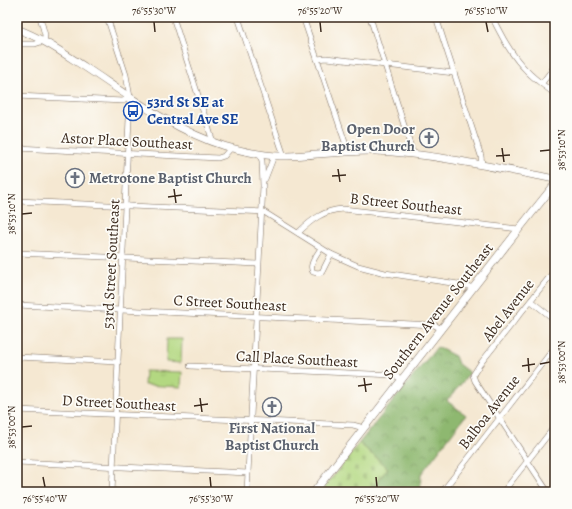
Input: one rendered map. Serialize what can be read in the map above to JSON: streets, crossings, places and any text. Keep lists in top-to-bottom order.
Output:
{
  "streets": {
    "main road": ["Southern Avenue Southeast"],
    "street": [
      "Astor Place Southeast",
      "B Street Southeast",
      "53rd Street Southeast",
      "C Street Southeast",
      "Abel Avenue",
      "Call Place Southeast",
      "D Street Southeast",
      "Balboa Avenue"
    ]
  },
  "crossings": [
    ["Astor Place Southeast", "53rd Street Southeast"],
    ["B Street Southeast", "Southern Avenue Southeast"],
    ["53rd Street Southeast", "C Street Southeast"],
    ["53rd Street Southeast", "D Street Southeast"],
    ["C Street Southeast", "Southern Avenue Southeast"],
    ["Abel Avenue", "Balboa Avenue"],
    ["Southern Avenue Southeast", "Call Place Southeast"],
    ["Southern Avenue Southeast", "D Street Southeast"]
  ],
  "places": {
    "bus stop": ["53rd St SE at Central Ave SE"],
    "church": ["Open Door Baptist Church", "Metrotone Baptist Church", "First National Baptist Church"]
  },
  "coordinates": [
    "76°55'30\"W",
    "76°55'20\"W",
    "76°55'10\"W",
    "38°53'10\"N",
    "38°53'00\"N",
    "76°55'40\"W"
  ]
}
